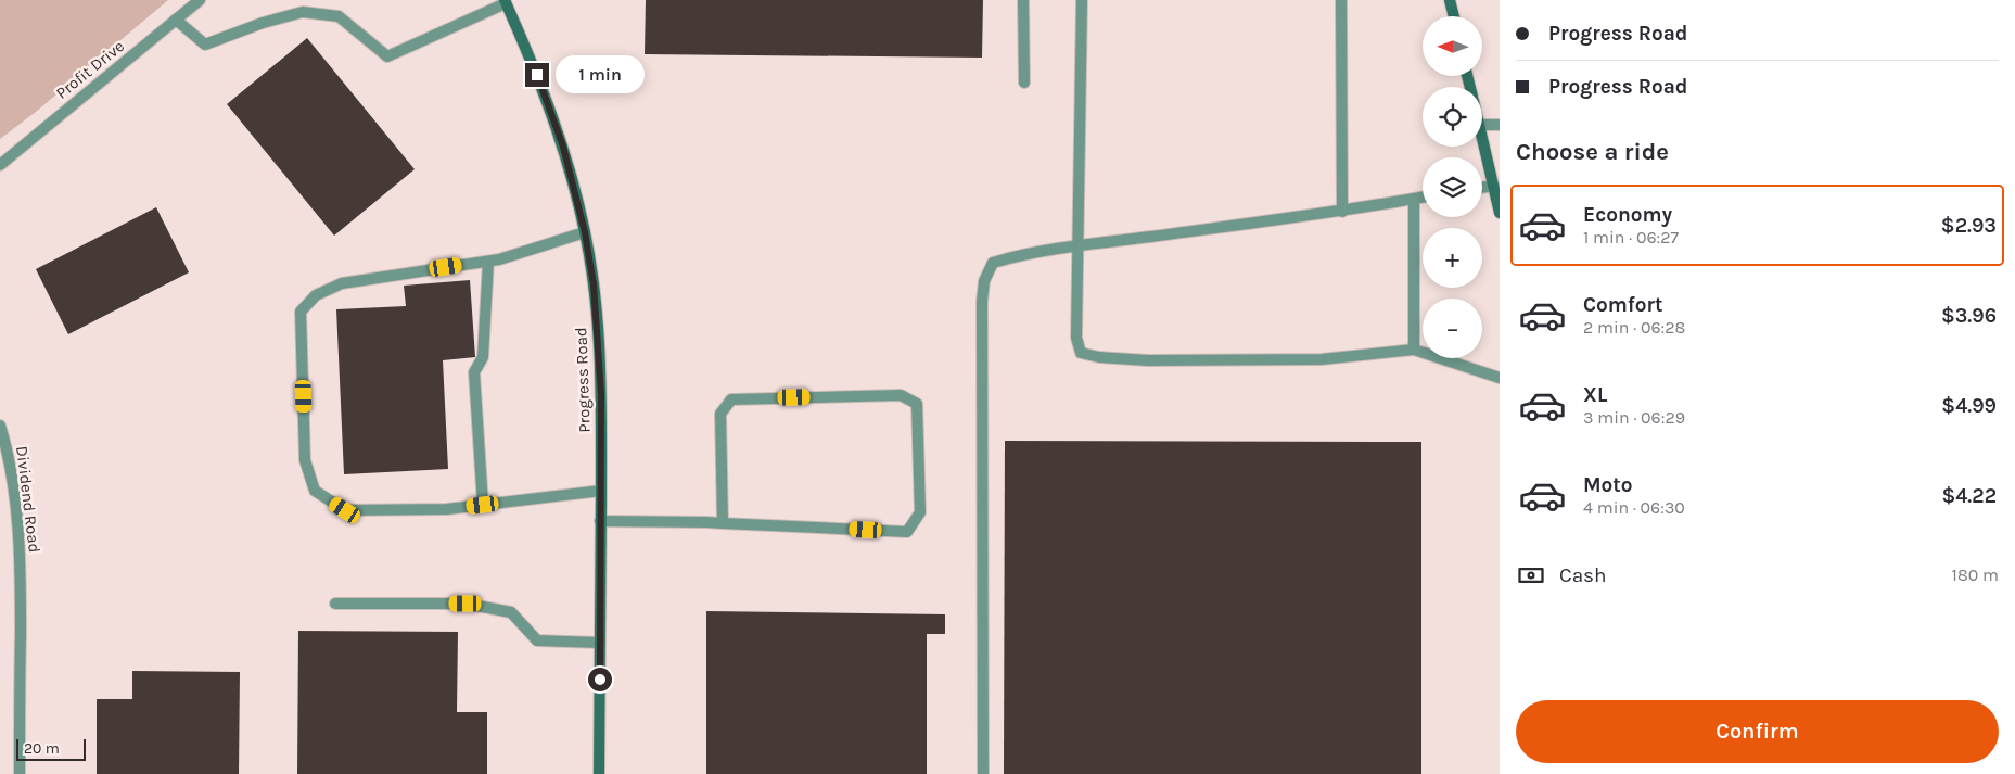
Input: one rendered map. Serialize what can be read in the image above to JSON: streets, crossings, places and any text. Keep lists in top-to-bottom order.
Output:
{
  "streets": {
    "main road": ["Progress Road"],
    "street": ["Profit Drive", "Dividend Road"]
  },
  "scale_bar": "20 m",
  "north": "left",
  "page": {
    "banner": ["Progress Road", "Progress Road"],
    "map_buttons": ["+", "−"],
    "bubble": "1 min",
    "heading": "Choose a ride",
    "list": [
      {
        "name": "Economy",
        "note": "1 min · 06:27",
        "value": "$2.93"
      },
      {
        "name": "Comfort",
        "note": "2 min · 06:28",
        "value": "$3.96"
      },
      {
        "name": "XL",
        "note": "3 min · 06:29",
        "value": "$4.99"
      },
      {
        "name": "Moto",
        "note": "4 min · 06:30",
        "value": "$4.22"
      }
    ],
    "pay": ["Cash", "180 m"],
    "buttons": "Confirm",
    "scale": "20 m"
  }
}
